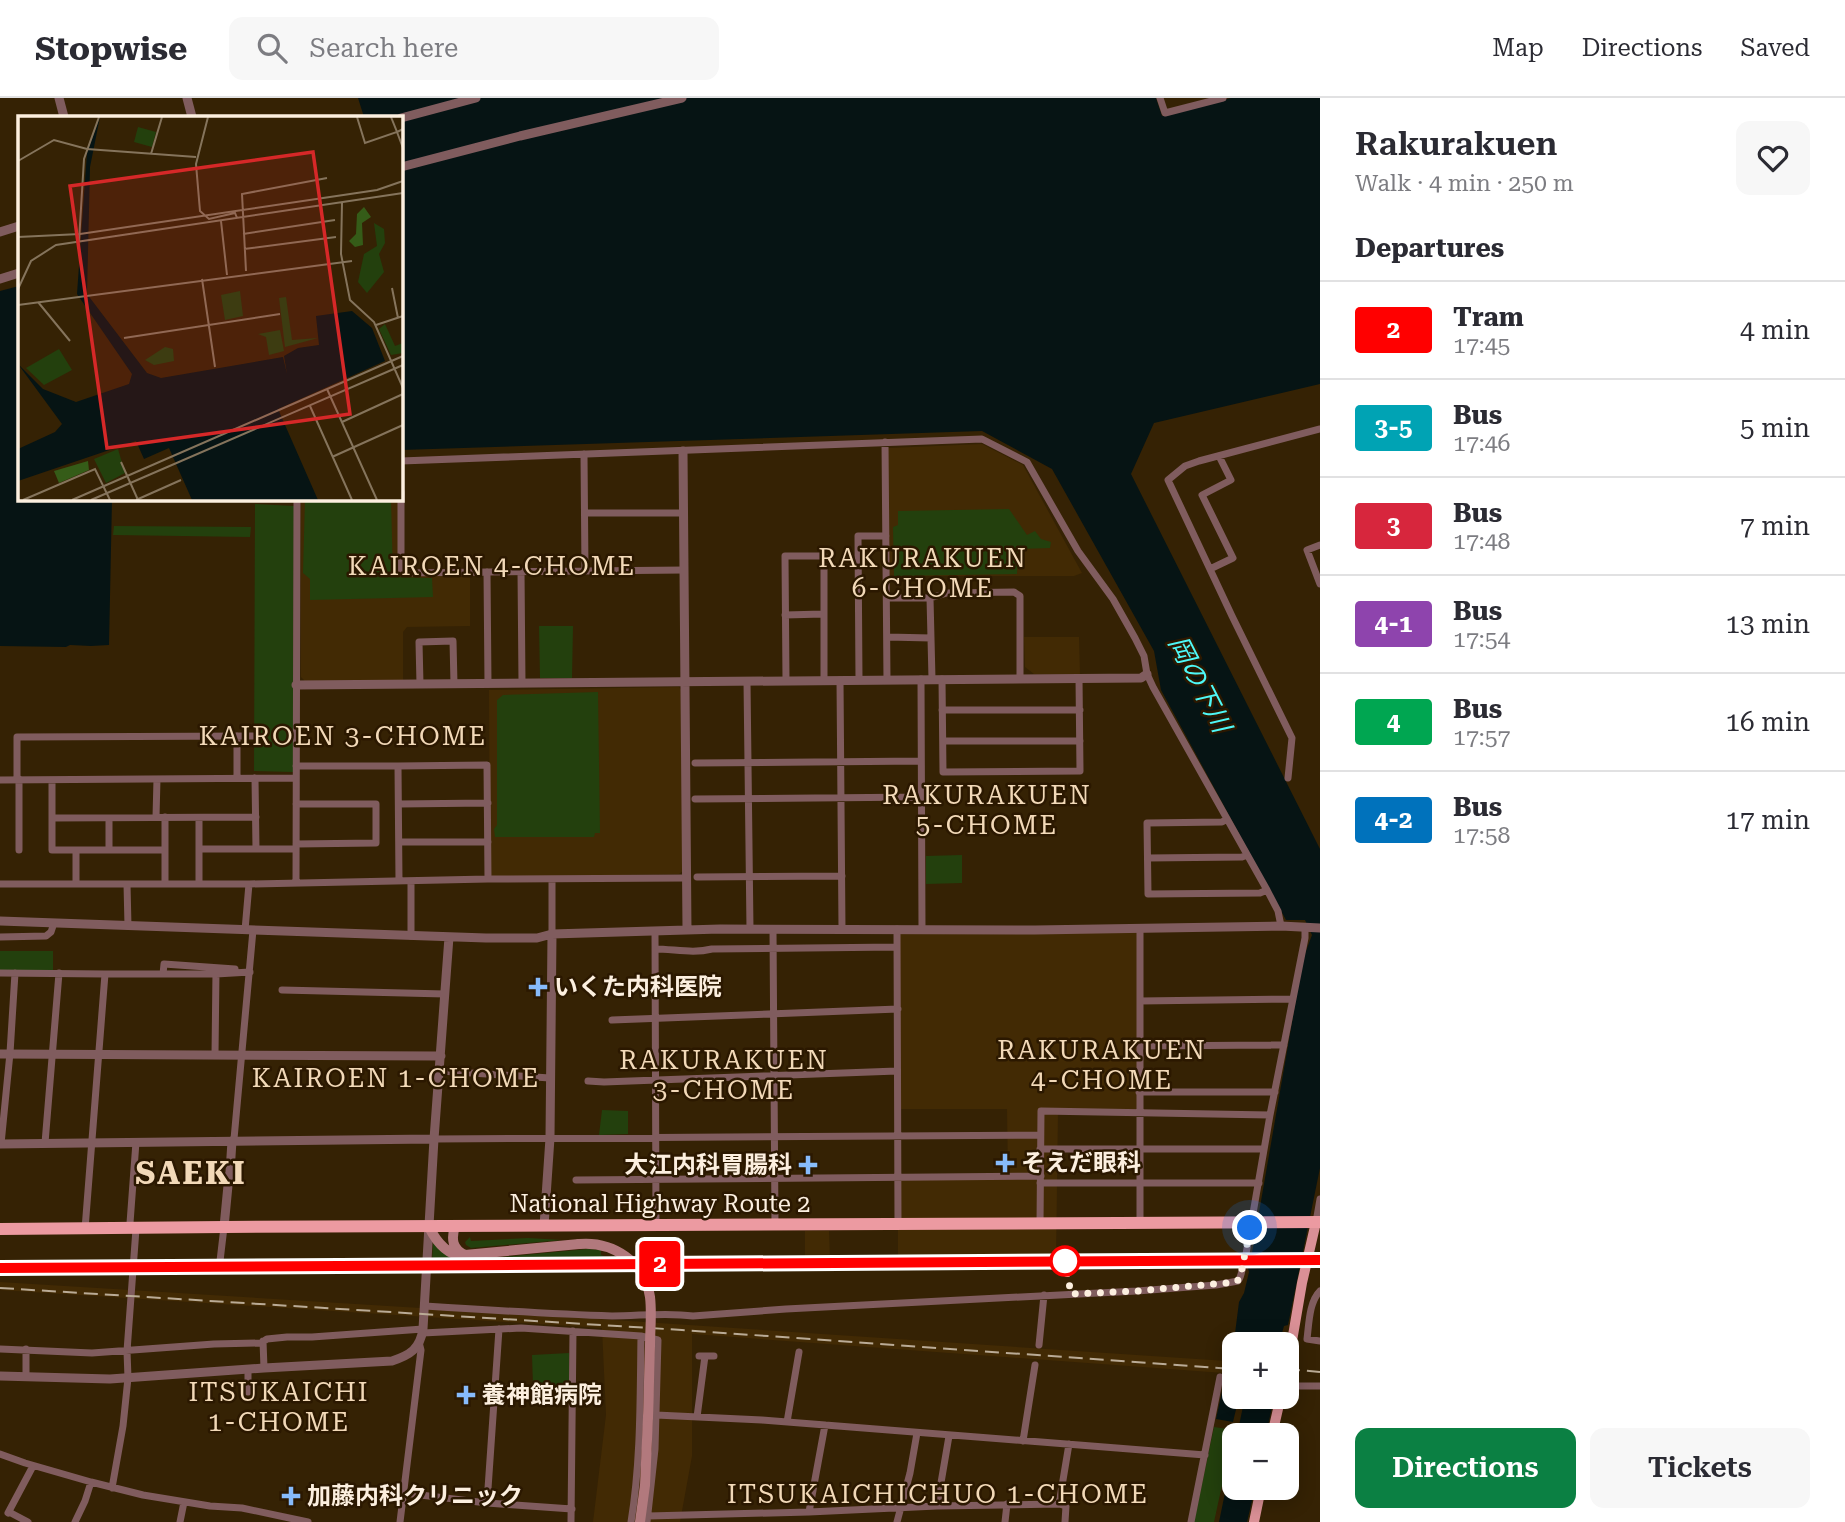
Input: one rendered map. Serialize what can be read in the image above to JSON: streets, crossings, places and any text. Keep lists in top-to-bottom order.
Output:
{
  "streets": {
    "highway": ["National Highway Route 2"]
  },
  "districts": [
    "RAKURAKUEN 6-CHOME",
    "KAIROEN 4-CHOME",
    "KAIROEN 3-CHOME",
    "RAKURAKUEN 5-CHOME",
    "RAKURAKUEN 4-CHOME",
    "RAKURAKUEN 3-CHOME",
    "KAIROEN 1-CHOME",
    "SAEKI",
    "ITSUKAICHI 1-CHOME",
    "ITSUKAICHICHUO 1-CHOME"
  ],
  "water": ["岡の下川"],
  "places": {
    "health": [
      "いくた内科医院",
      "そえだ眼科",
      "大江内科胃腸科",
      "養神館病院",
      "加藤内科クリニック"
    ]
  },
  "lines": ["tram line 2"],
  "page": {
    "header": "Stopwise",
    "search": "Search here",
    "nav": ["Map", "Directions", "Saved"],
    "on_map": "2",
    "heading": [
      ["Rakurakuen", "Walk · 4 min · 250 m"],
      "Departures"
    ],
    "list": [
      {
        "mark": "2",
        "name": "Tram",
        "note": "17:45",
        "value": "4 min"
      },
      {
        "mark": "3-5",
        "name": "Bus",
        "note": "17:46",
        "value": "5 min"
      },
      {
        "mark": "3",
        "name": "Bus",
        "note": "17:48",
        "value": "7 min"
      },
      {
        "mark": "4-1",
        "name": "Bus",
        "note": "17:54",
        "value": "13 min"
      },
      {
        "mark": "4",
        "name": "Bus",
        "note": "17:57",
        "value": "16 min"
      },
      {
        "mark": "4-2",
        "name": "Bus",
        "note": "17:58",
        "value": "17 min"
      }
    ],
    "map_buttons": ["+", "−"],
    "buttons": ["Directions", "Tickets"]
  }
}
